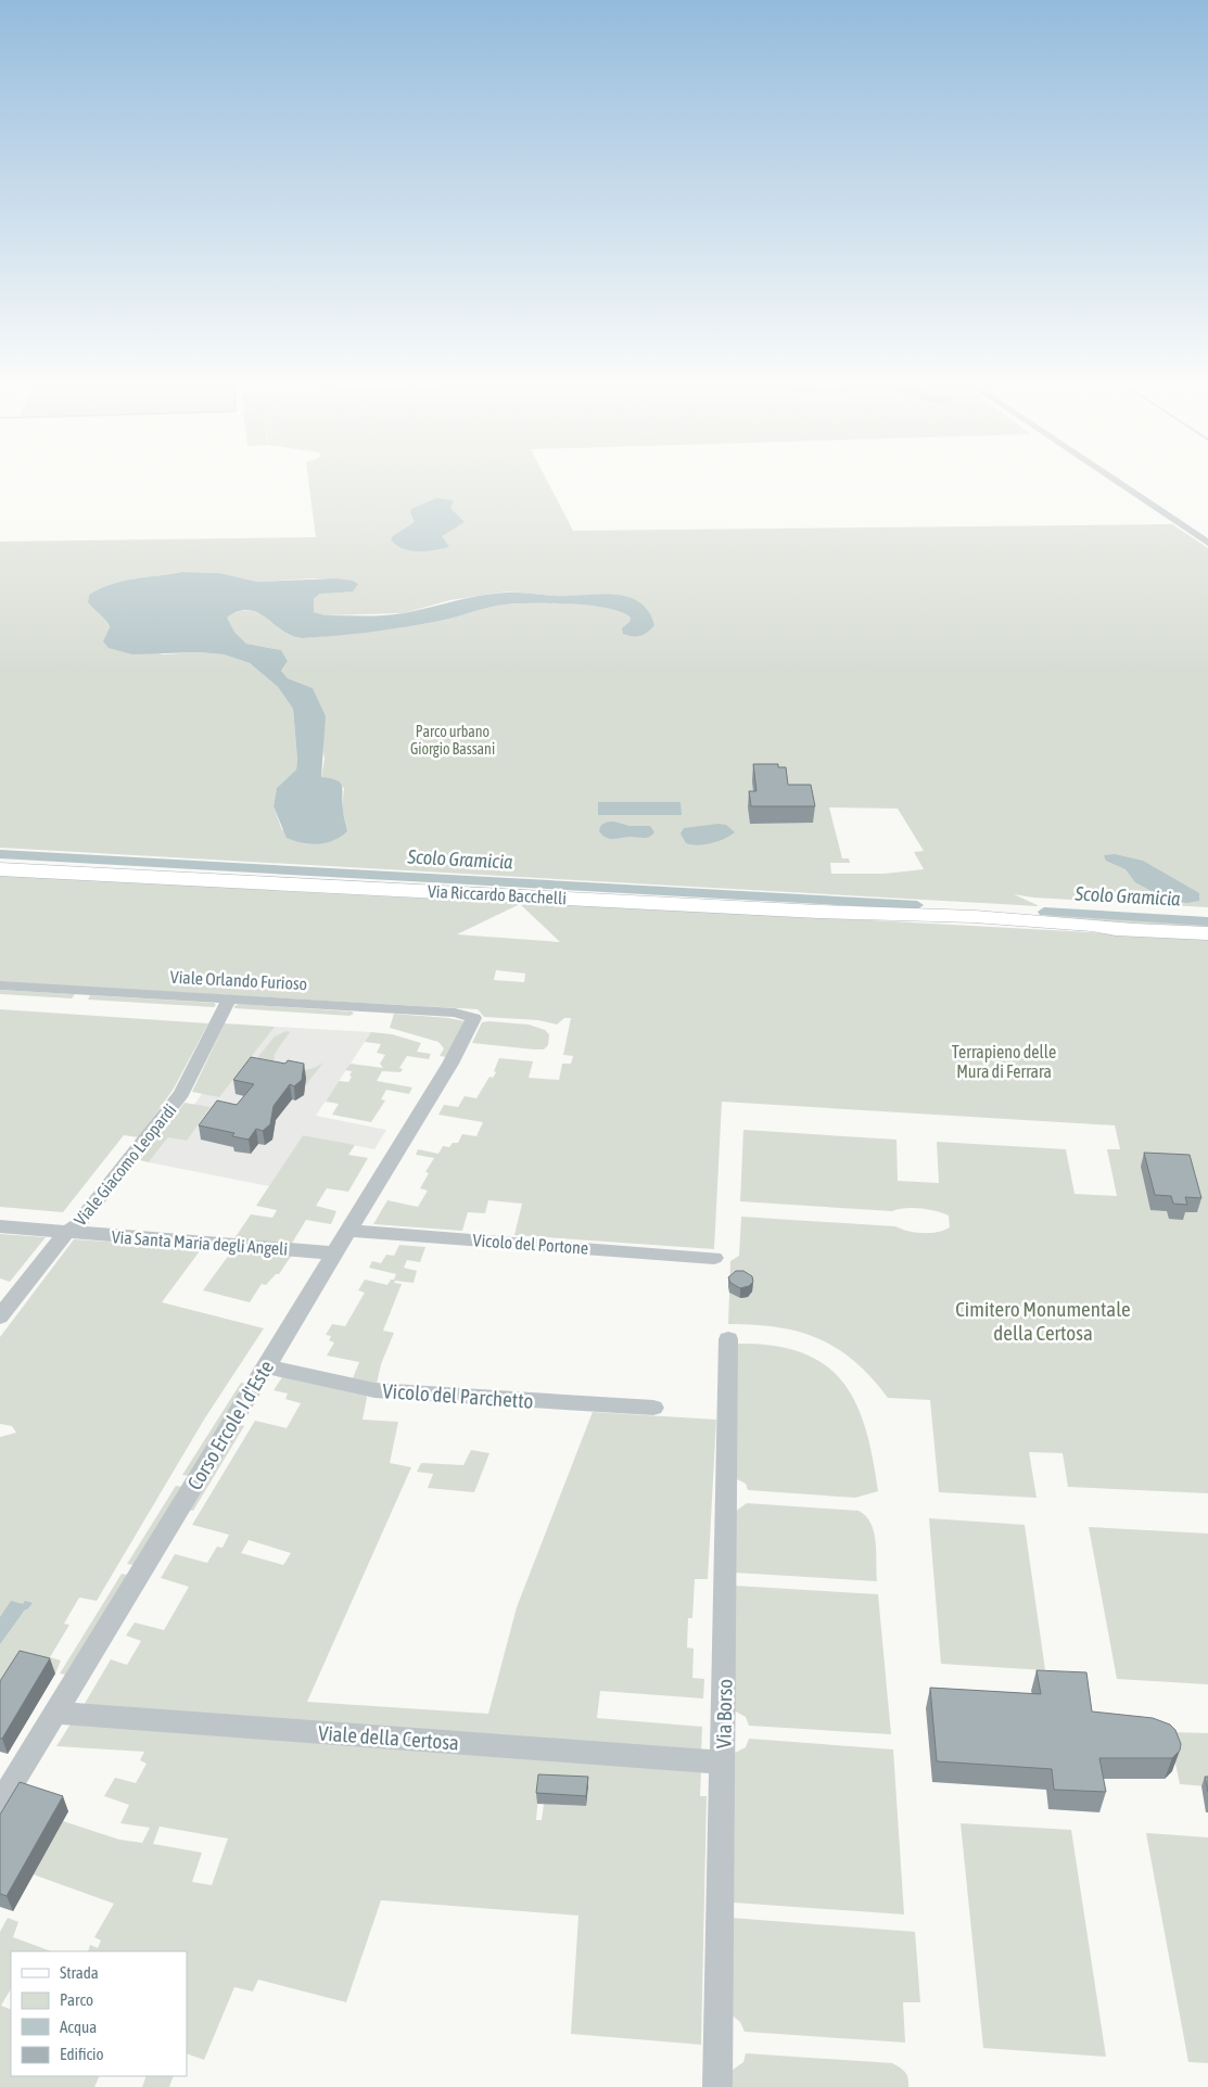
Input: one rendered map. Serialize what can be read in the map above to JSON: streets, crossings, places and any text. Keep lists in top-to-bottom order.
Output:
{
  "streets": {
    "main road": ["Via Riccardo Bacchelli"],
    "street": [
      "Viale Orlando Furioso",
      "Viale Giacomo Leopardi",
      "Via Santa Maria degli Angeli",
      "Vicolo del Portone",
      "Vicolo del Parchetto",
      "Corso Ercole I d'Este",
      "Via Borso",
      "Viale della Certosa"
    ]
  },
  "crossings": [
    ["Viale Orlando Furioso", "Viale Giacomo Leopardi"],
    ["Viale Orlando Furioso", "Corso Ercole I d'Este"],
    ["Viale Giacomo Leopardi", "Via Santa Maria degli Angeli"],
    ["Via Santa Maria degli Angeli", "Corso Ercole I d'Este"],
    ["Vicolo del Portone", "Corso Ercole I d'Este"],
    ["Vicolo del Parchetto", "Corso Ercole I d'Este"],
    ["Corso Ercole I d'Este", "Viale della Certosa"],
    ["Via Borso", "Viale della Certosa"]
  ],
  "water": ["Scolo Gramicia"],
  "parks": ["Parco urbano Giorgio Bassani", "Terrapieno delle Mura di Ferrara", "Cimitero Monumentale della Certosa"],
  "legend": [
    "Strada",
    "Parco",
    "Acqua",
    "Edificio"
  ]
}
